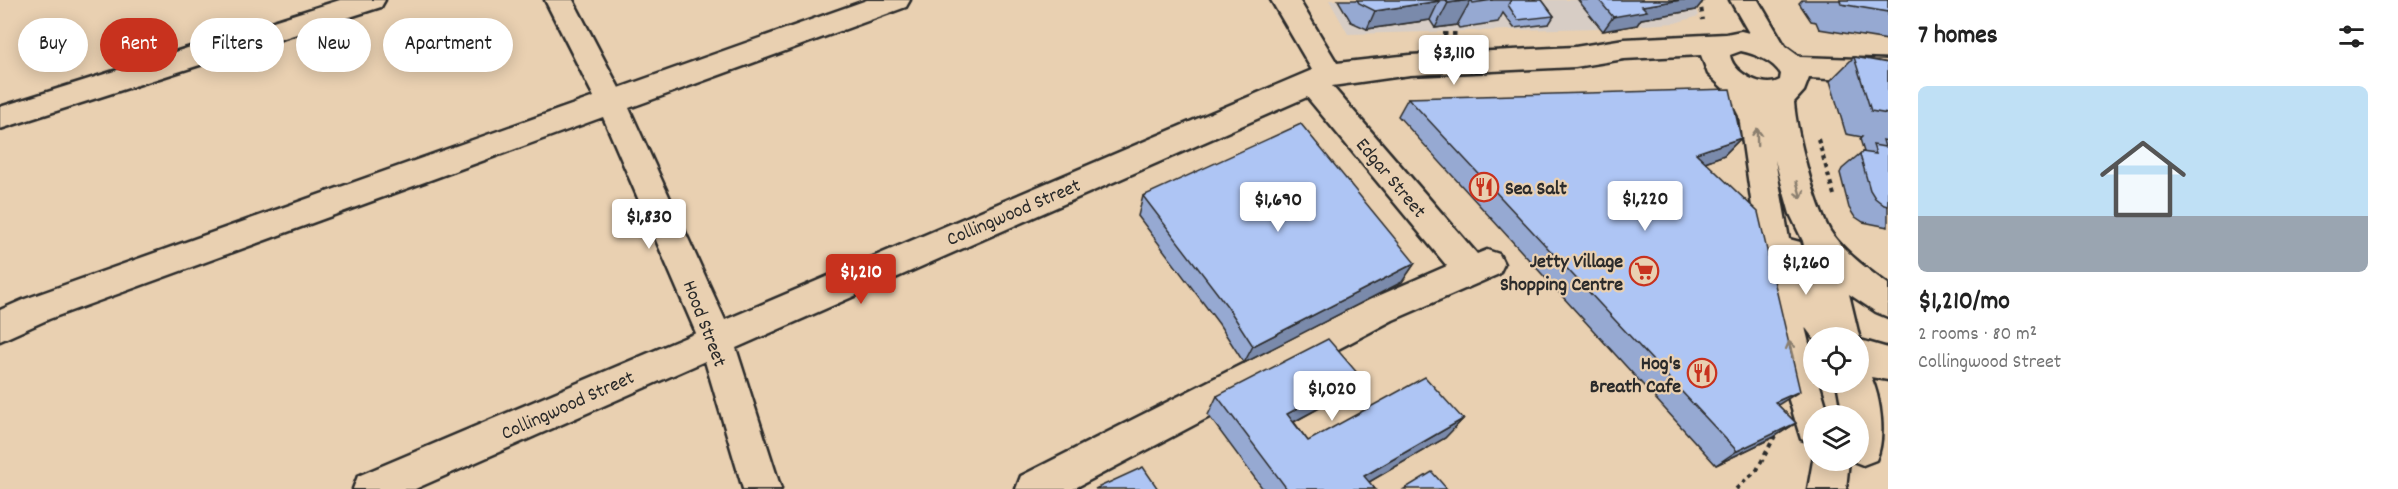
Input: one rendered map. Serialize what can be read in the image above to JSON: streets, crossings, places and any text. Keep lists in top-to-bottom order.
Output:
{
  "streets": {
    "street": ["Edgar Street", "Collingwood Street", "Hood Street"]
  },
  "crossings": [
    ["Edgar Street", "Collingwood Street"],
    ["Collingwood Street", "Hood Street"]
  ],
  "places": {
    "restaurant": ["Sea Salt", "Hog's Breath Cafe"],
    "supermarket": ["Jetty Village Shopping Centre"]
  },
  "page": {
    "heading": "7 homes",
    "chip": [
      "Buy",
      "Rent",
      "Filters",
      "New",
      "Apartment"
    ],
    "price": [
      "$3,110",
      "$1,220",
      "$1,690",
      "$1,830",
      "$1,260",
      "$1,210",
      "$1,020"
    ],
    "list": [
      {
        "name": "$1,210/mo",
        "note": "2 rooms · 80 m² · Collingwood Street"
      }
    ]
  }
}
